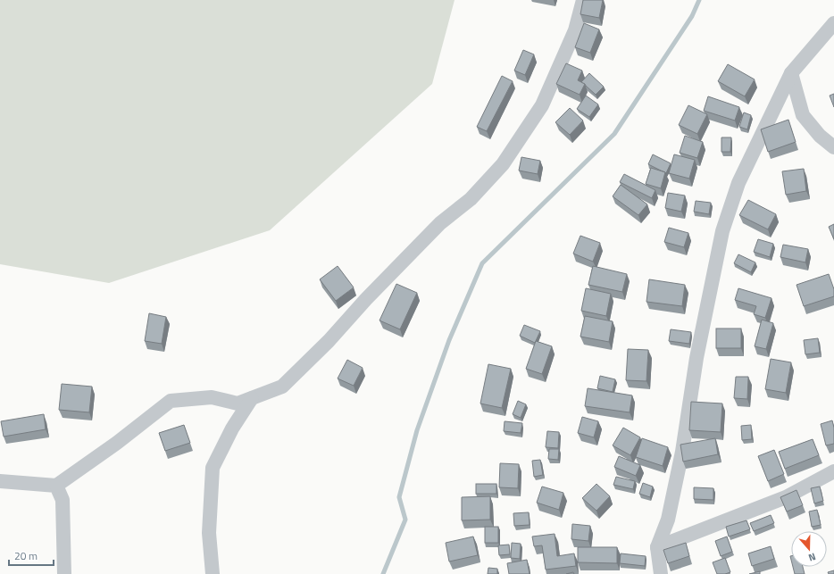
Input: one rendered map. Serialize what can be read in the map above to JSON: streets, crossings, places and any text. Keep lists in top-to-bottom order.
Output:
{
  "scale_bar": "20 m",
  "north": "bottom"
}
